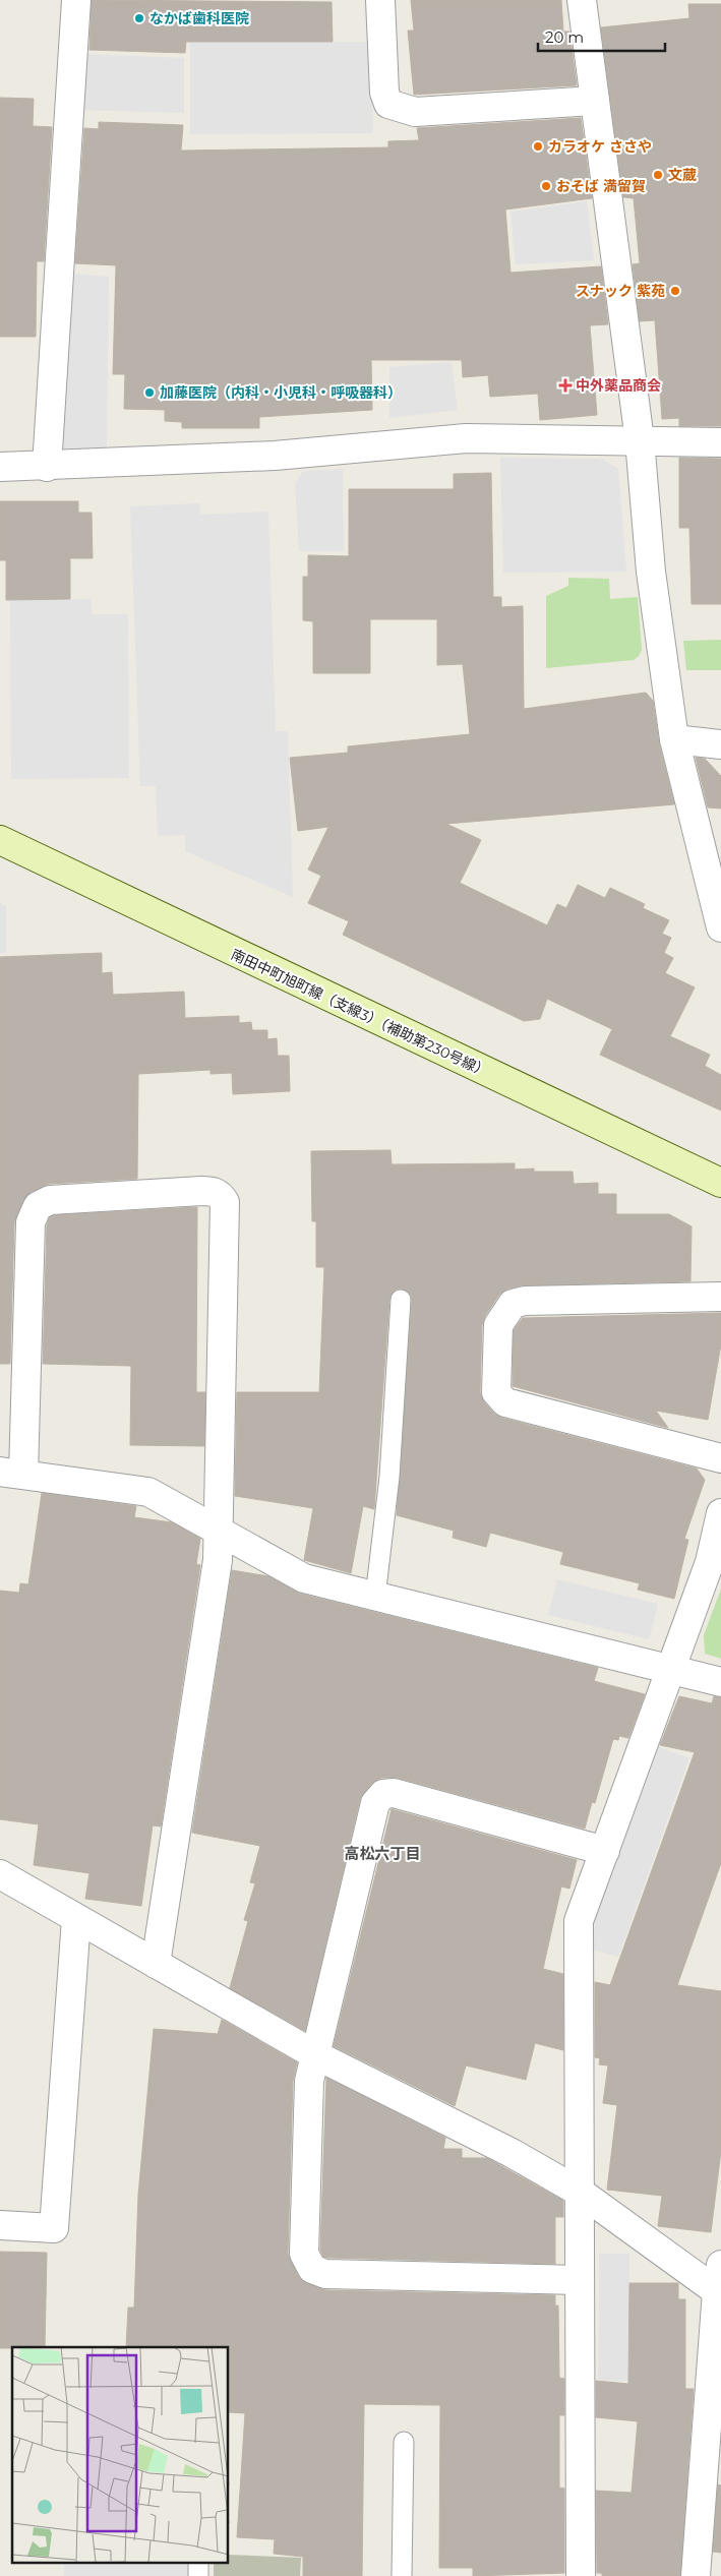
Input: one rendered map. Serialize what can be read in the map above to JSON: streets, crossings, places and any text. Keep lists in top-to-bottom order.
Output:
{
  "streets": {
    "main road": ["南田中町旭町線（支線3）（補助第230号線）"]
  },
  "districts": ["高松六丁目"],
  "places": {
    "other": [
      "なかば歯科医院",
      "カラオケ ささや",
      "文蔵",
      "おそば 満留賀",
      "スナック 紫苑",
      "加藤医院（内科・小児科・呼吸器科）"
    ],
    "health": ["中外薬品商会"]
  },
  "scale_bar": "20 m"
}
